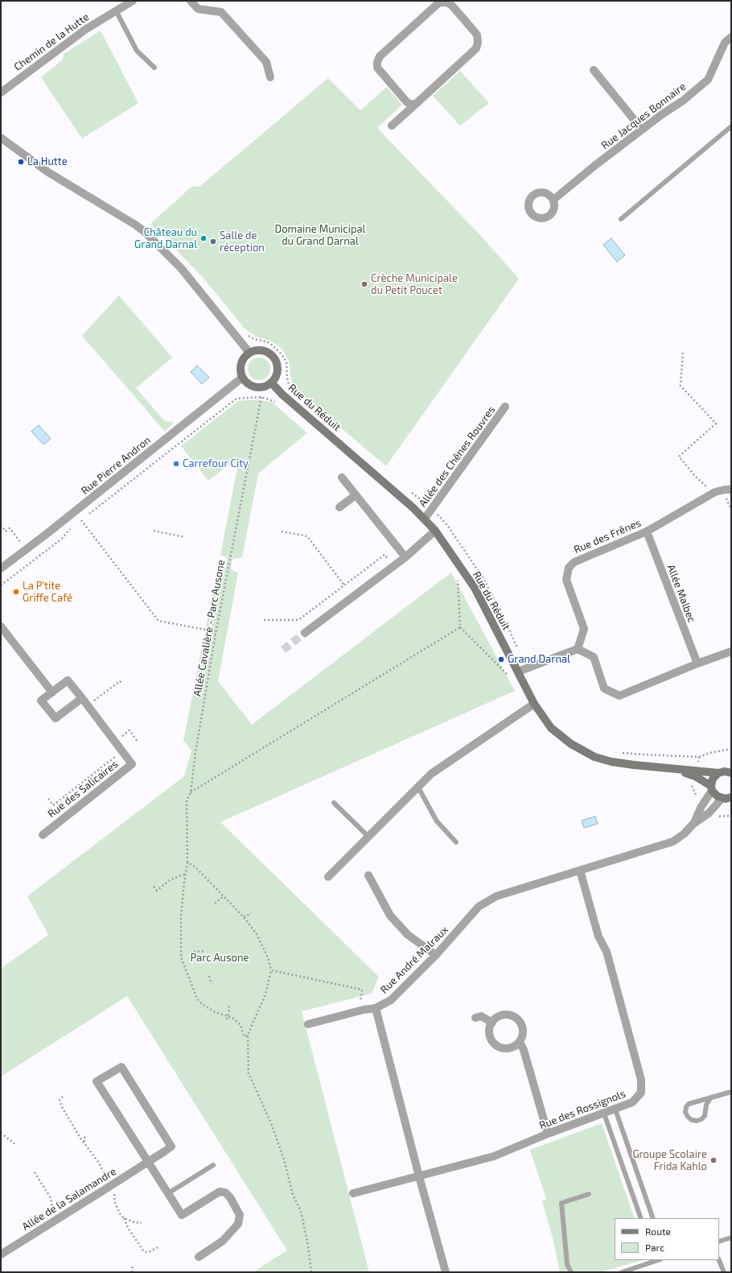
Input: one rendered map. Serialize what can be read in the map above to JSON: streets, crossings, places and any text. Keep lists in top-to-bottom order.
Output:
{
  "streets": {
    "street": [
      "Chemin de la Hutte",
      "Rue Jacques Bonnaire",
      "Rue du Réduit",
      "Allée des Chênes Rouvres",
      "Rue Pierre Andron",
      "Rue des Frênes",
      "Allée Malbec",
      "Rue des Salicaires",
      "Rue André Malraux",
      "Rue des Rossignols",
      "Allée de la Salamandre"
    ],
    "path": ["Allée Cavalière - Parc Ausone"]
  },
  "crossings": [
    ["Rue du Réduit", "Allée des Chênes Rouvres"],
    ["Rue du Réduit", "Rue Pierre Andron"],
    ["Rue du Réduit", "Rue André Malraux"],
    ["Rue des Frênes", "Allée Malbec"],
    ["Rue André Malraux", "Rue des Rossignols"]
  ],
  "parks": ["Domaine Municipal du Grand Darnal", "Parc Ausone"],
  "places": [
    "La Hutte",
    "Château du Grand Darnal",
    "Salle de réception",
    "Crèche Municipale du Petit Poucet",
    "Carrefour City",
    "La P'tite Griffe Café",
    "Grand Darnal",
    "Groupe Scolaire Frida Kahlo"
  ],
  "legend": ["Route", "Parc"]
}
